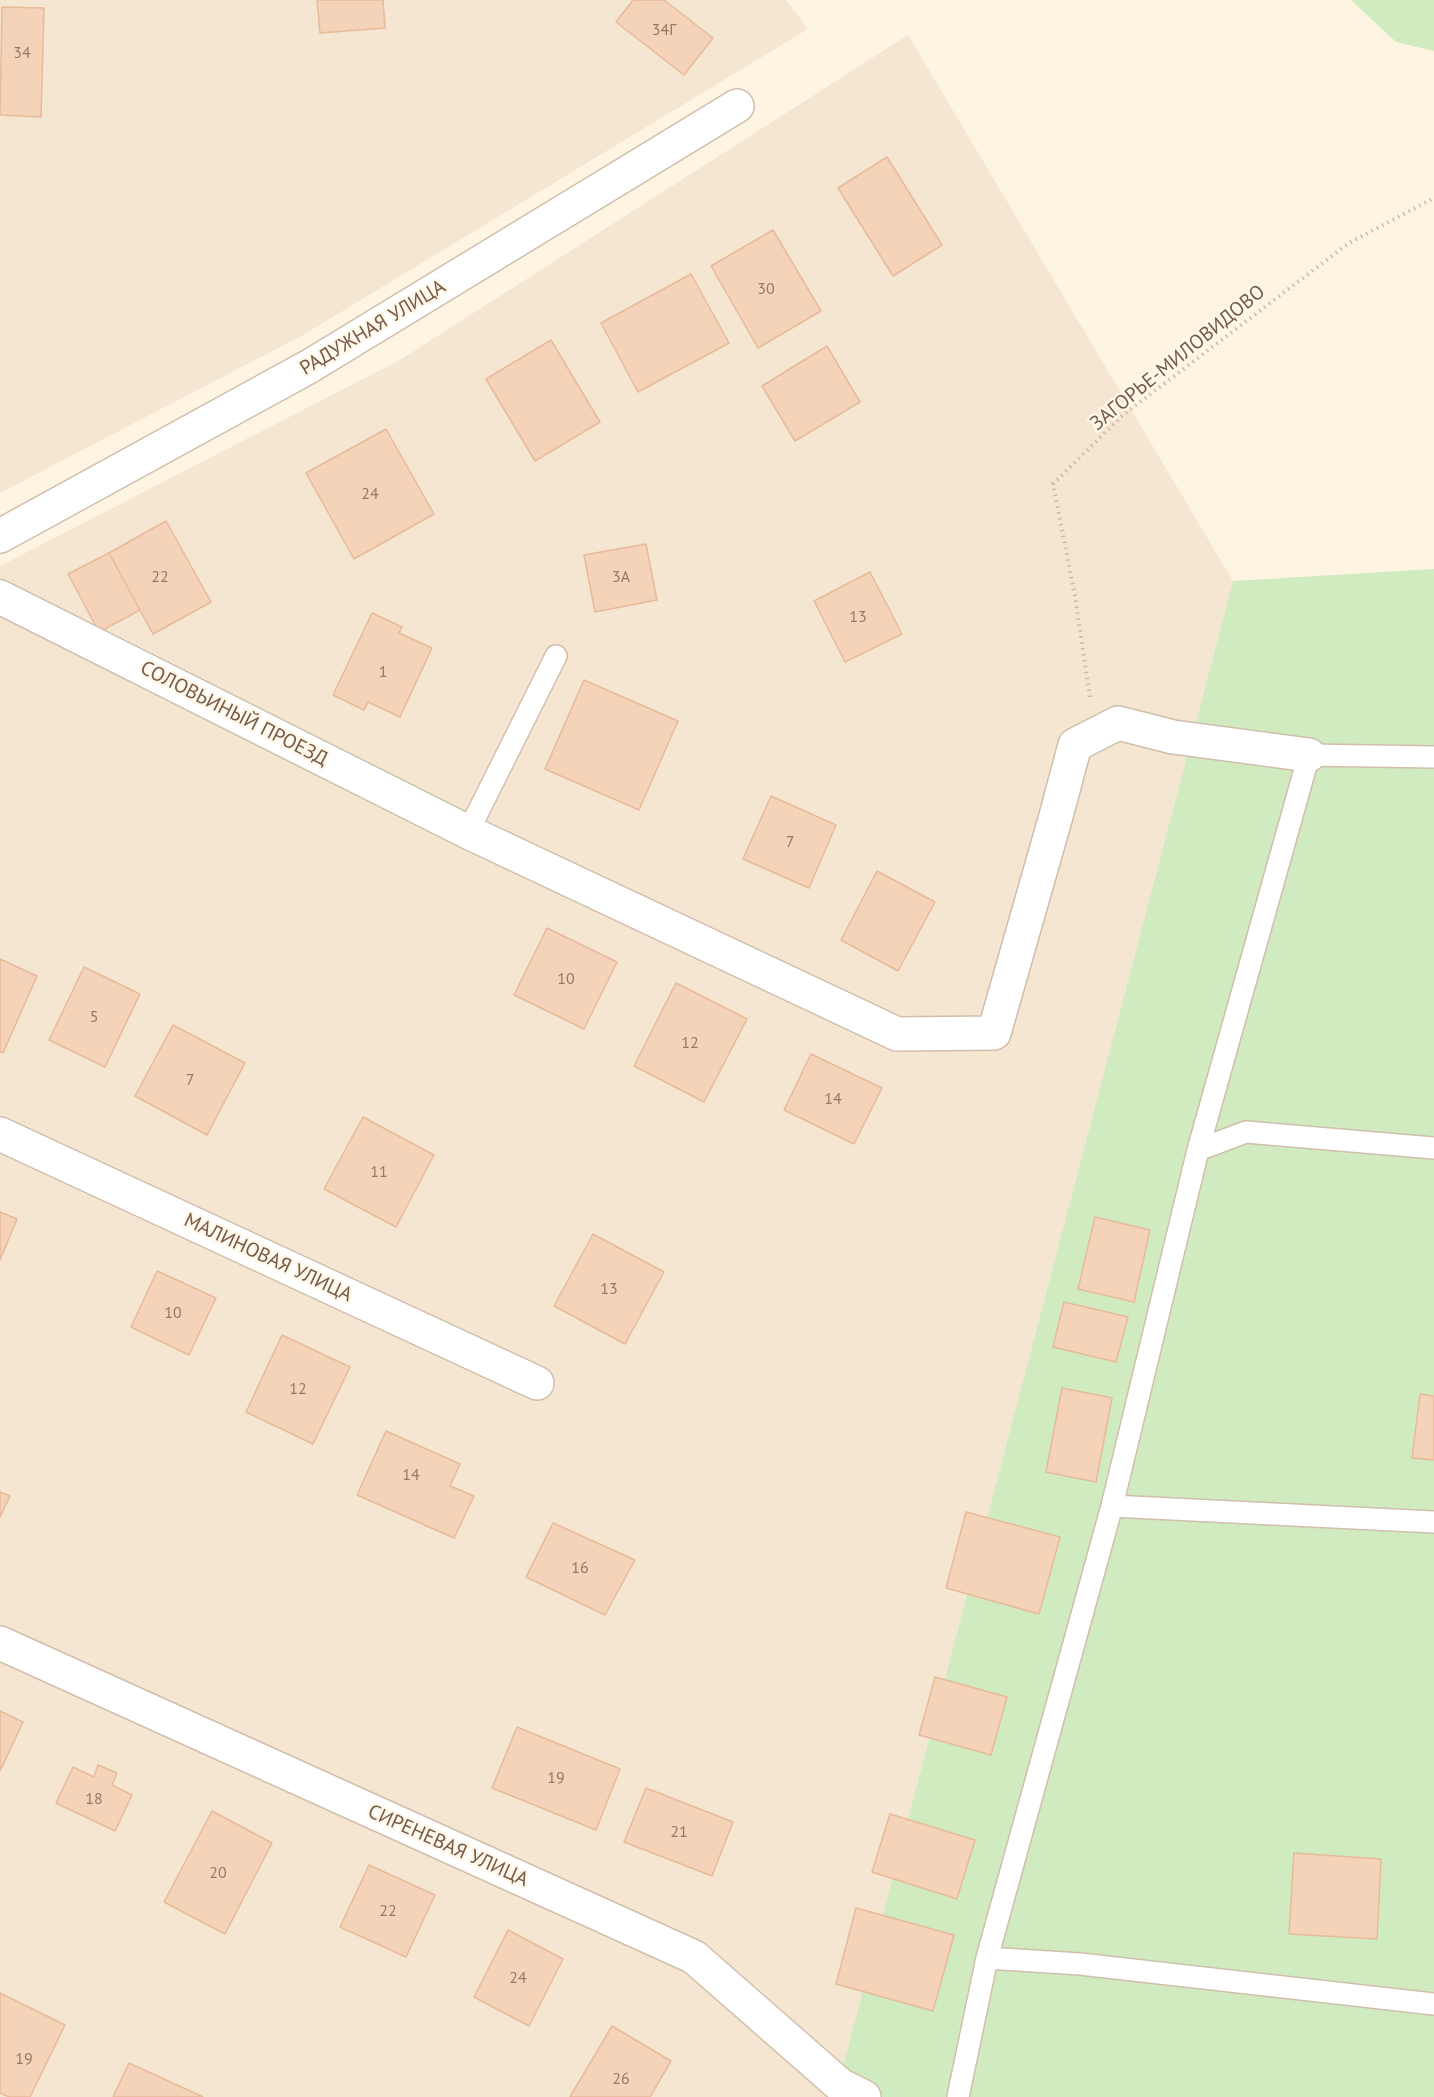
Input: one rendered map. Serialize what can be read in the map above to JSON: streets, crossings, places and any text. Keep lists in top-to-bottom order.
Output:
{
  "streets": {
    "street": [
      "РАДУЖНАЯ УЛИЦА",
      "СОЛОВЬИНЫЙ ПРОЕЗД",
      "МАЛИНОВАЯ УЛИЦА",
      "СИРЕНЕВАЯ УЛИЦА"
    ],
    "path": ["ЗАГОРЬЕ-МИЛОВИДОВО"]
  },
  "crossings": [
    ["ЗАГОРЬЕ-МИЛОВИДОВО", "СОЛОВЬИНЫЙ ПРОЕЗД"]
  ],
  "house_numbers": [
    "34Г",
    "34",
    "30",
    "24",
    "22",
    "3А",
    "13",
    "1",
    "7",
    "10",
    "5",
    "12",
    "7",
    "14",
    "11",
    "13",
    "10",
    "12",
    "14",
    "16",
    "19",
    "18",
    "21",
    "20",
    "22",
    "24",
    "19",
    "26"
  ]
}
